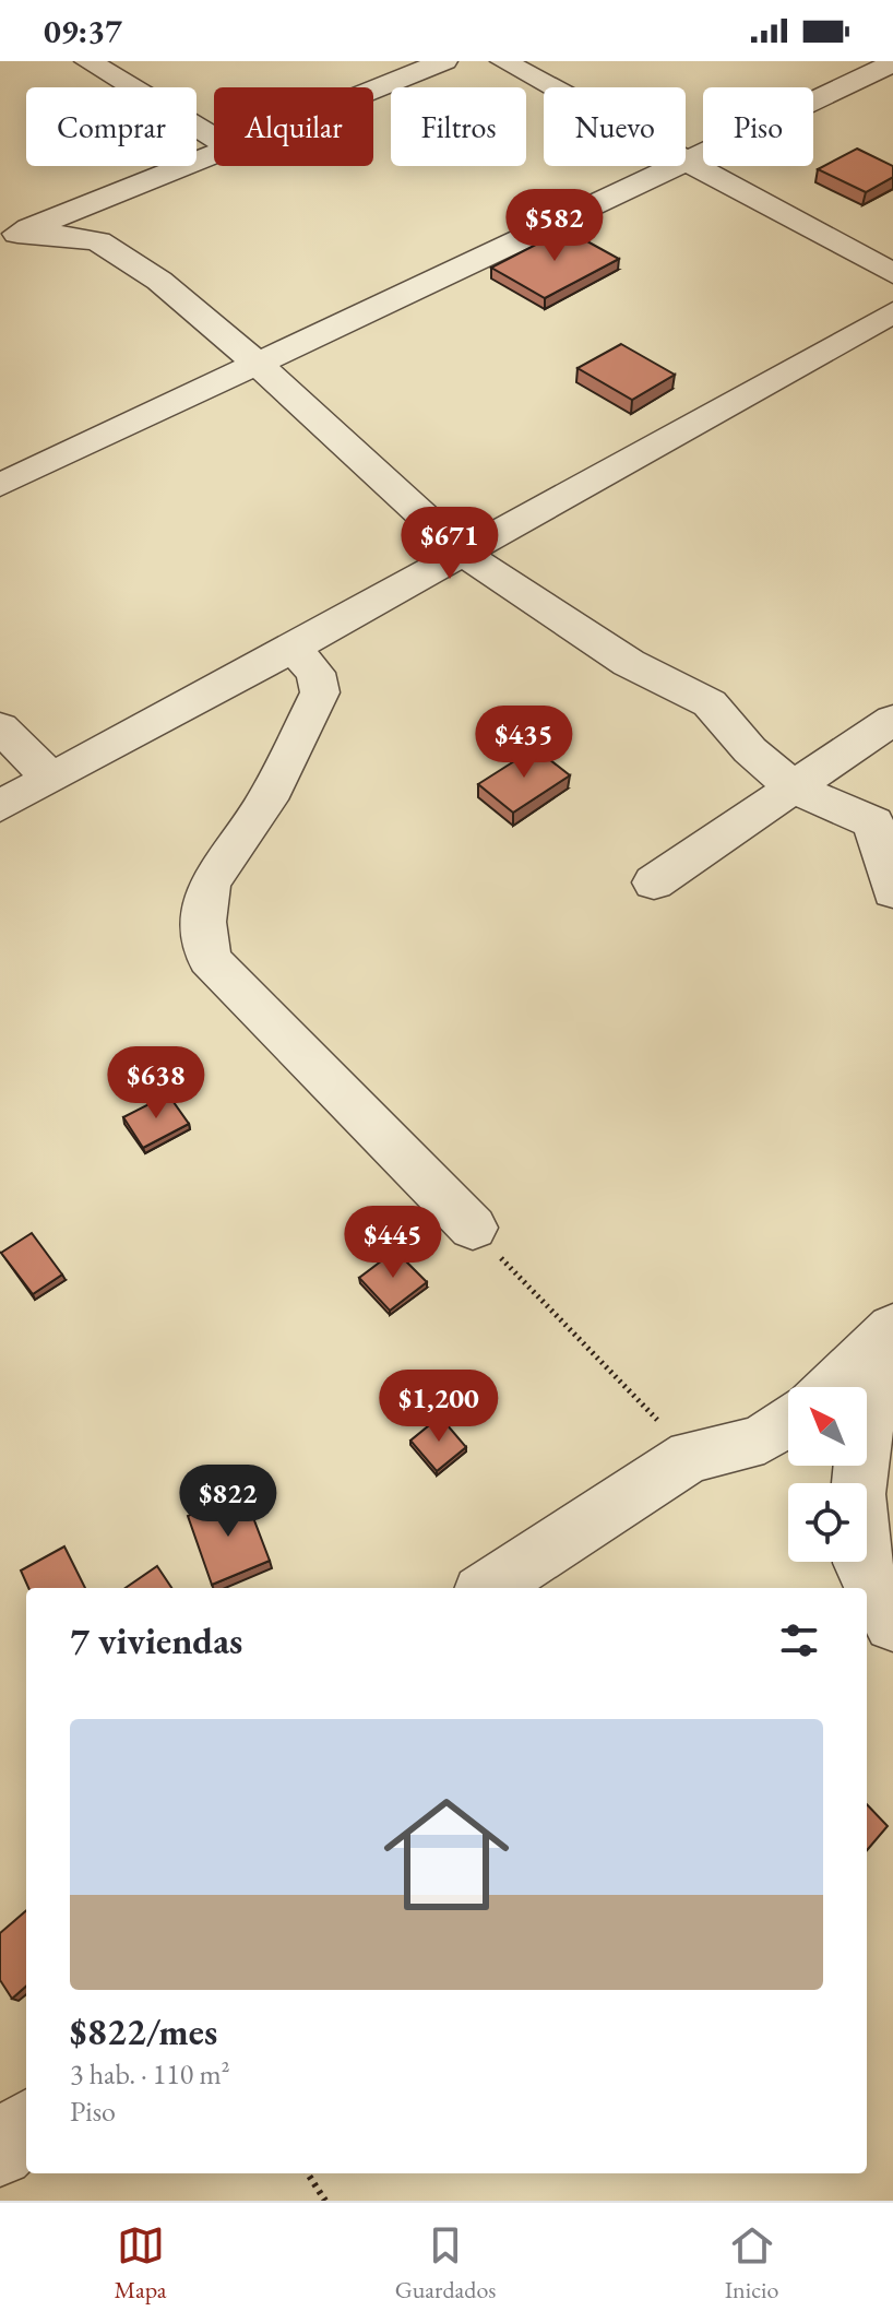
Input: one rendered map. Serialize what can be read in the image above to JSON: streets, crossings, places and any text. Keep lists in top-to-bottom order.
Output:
{
  "north": "top left",
  "page": {
    "status": "09:37",
    "chip": [
      "Comprar",
      "Alquilar",
      "Filtros",
      "Nuevo",
      "Piso"
    ],
    "price": [
      "$582",
      "$671",
      "$435",
      "$638",
      "$445",
      "$1,200",
      "$822"
    ],
    "heading": "7 viviendas",
    "list": [
      {
        "name": "$822/mes",
        "note": "3 hab. · 110 m² · Piso"
      }
    ],
    "tabs": ["Mapa", "Guardados", "Inicio"]
  }
}
